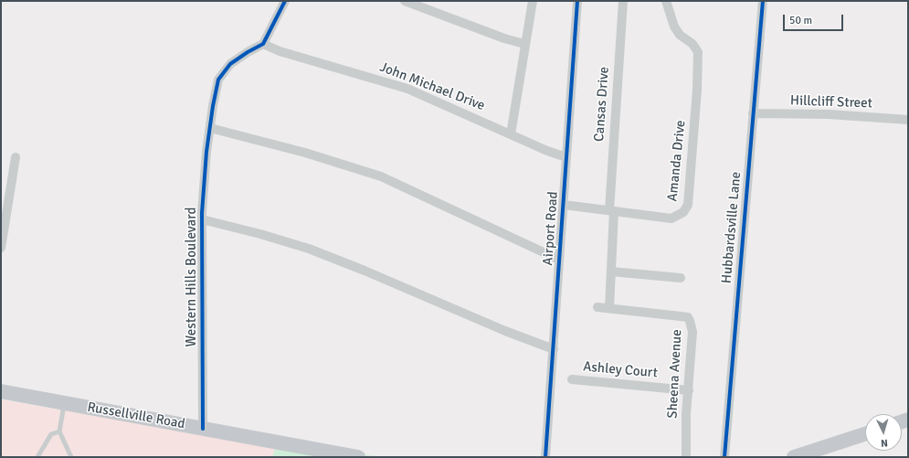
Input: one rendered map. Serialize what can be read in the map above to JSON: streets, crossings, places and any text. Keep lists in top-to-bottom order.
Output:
{
  "streets": {
    "main road": ["Russellville Road"],
    "street": [
      "John Michael Drive",
      "Hillcliff Street",
      "Cansas Drive",
      "Amanda Drive",
      "Hubbardsville Lane",
      "Airport Road",
      "Western Hills Boulevard",
      "Ashley Court",
      "Sheena Avenue"
    ]
  },
  "crossings": [
    ["John Michael Drive", "Airport Road"],
    ["John Michael Drive", "Western Hills Boulevard"],
    ["Hillcliff Street", "Hubbardsville Lane"],
    ["Cansas Drive", "Amanda Drive"],
    ["Cansas Drive", "Sheena Avenue"],
    ["Amanda Drive", "Airport Road"],
    ["Western Hills Boulevard", "Russellville Road"],
    ["Ashley Court", "Sheena Avenue"]
  ],
  "scale_bar": "50 m",
  "north": "bottom"
}
